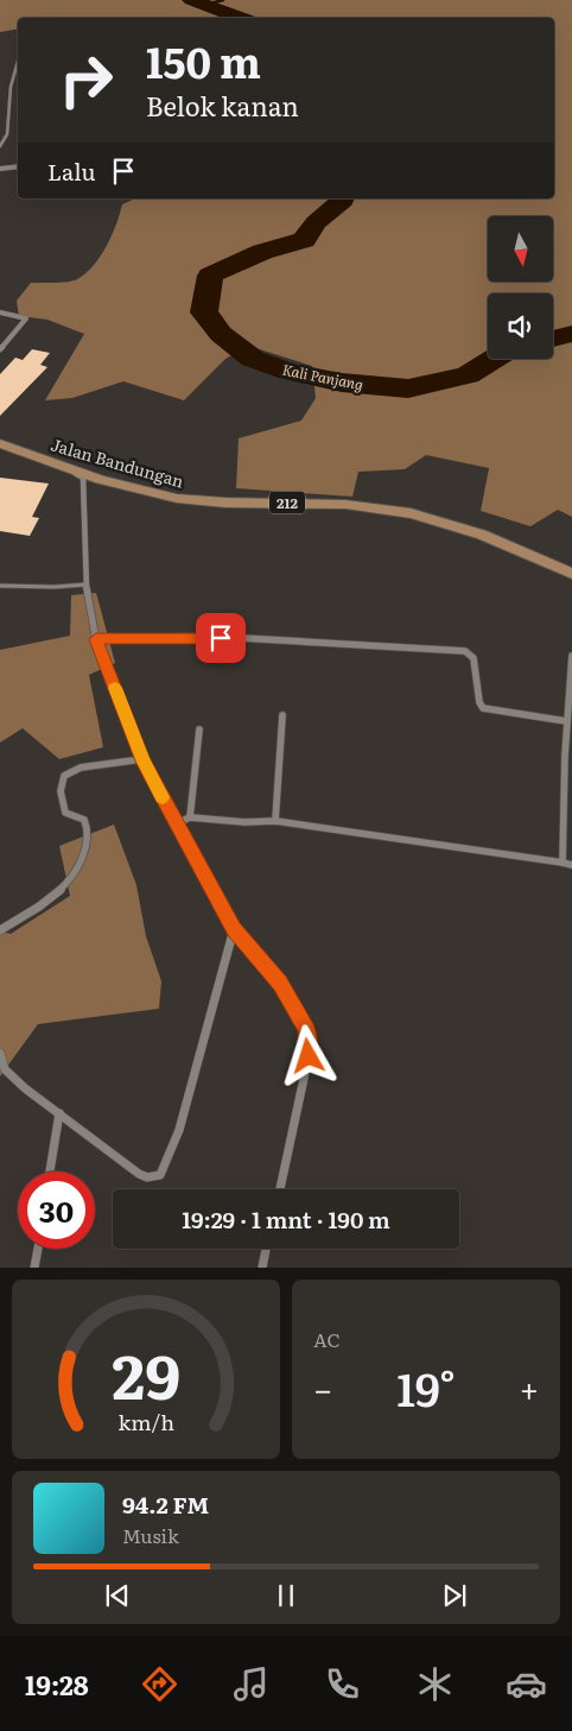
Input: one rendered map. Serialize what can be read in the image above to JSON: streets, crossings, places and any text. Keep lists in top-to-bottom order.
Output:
{
  "streets": {
    "main road": ["Jalan Bandungan", "212"]
  },
  "water": ["Kali Panjang"],
  "north": "bottom",
  "page": {
    "turn": ["150 m", "Belok kanan"],
    "then": "Lalu",
    "limit": "30",
    "trip": "19:29 · 1 mnt · 190 m",
    "tile": "AC",
    "heat": ["−", "19°", "+"],
    "song": ["94.2 FM", "Musik"],
    "tabs": "19:28",
    "gauge": ["29", "km/h"]
  }
}
